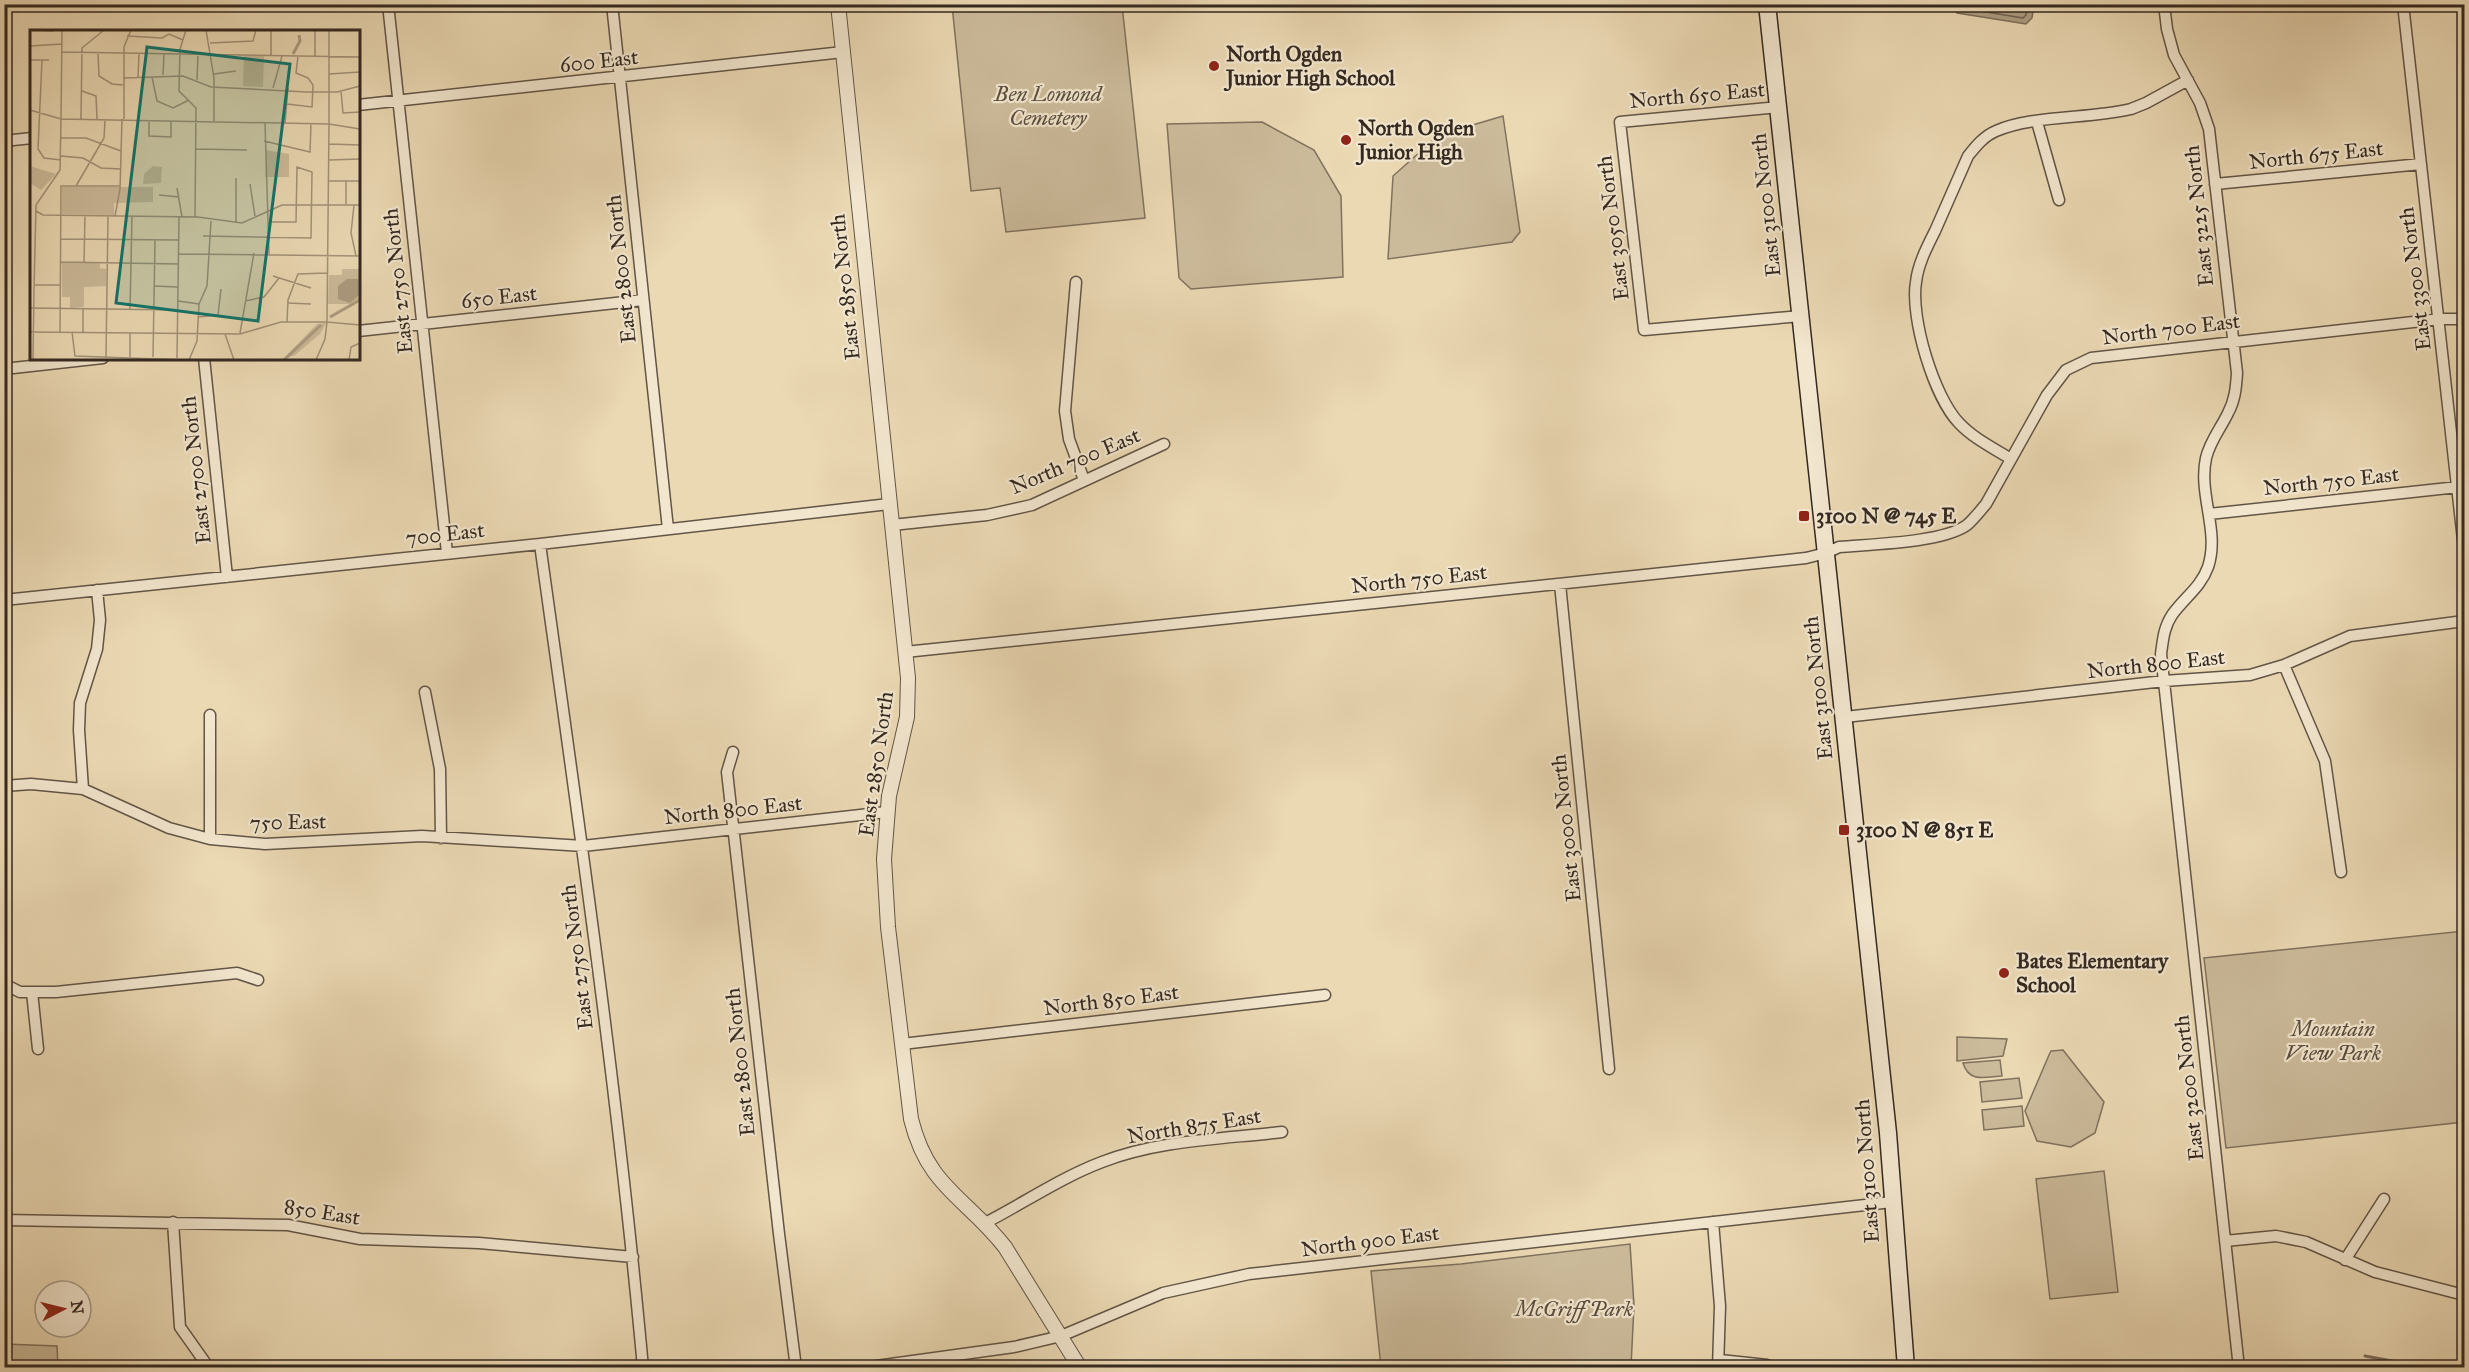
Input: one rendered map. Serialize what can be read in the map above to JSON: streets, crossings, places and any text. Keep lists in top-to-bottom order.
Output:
{
  "streets": {
    "main road": ["East 3100 North"],
    "street": [
      "600 East",
      "North 650 East",
      "North 675 East",
      "East 3225 North",
      "East 3050 North",
      "East 2800 North",
      "East 3300 North",
      "East 2750 North",
      "East 2850 North",
      "650 East",
      "North 700 East",
      "East 2700 North",
      "North 750 East",
      "700 East",
      "North 800 East",
      "750 East",
      "East 3000 North",
      "North 850 East",
      "East 3200 North",
      "North 875 East",
      "850 East",
      "North 900 East"
    ]
  },
  "crossings": [
    ["600 East", "East 2800 North"],
    ["600 East", "East 2750 North"],
    ["600 East", "East 2850 North"],
    ["North 650 East", "East 3100 North"],
    ["North 650 East", "East 3050 North"],
    ["North 675 East", "East 3225 North"],
    ["North 675 East", "East 3300 North"],
    ["East 3100 North", "East 3050 North"],
    ["East 3100 North", "North 750 East"],
    ["East 3100 North", "North 800 East"],
    ["East 3100 North", "North 900 East"],
    ["East 3225 North", "North 700 East"],
    ["East 3225 North", "North 750 East"],
    ["East 3225 North", "East 3200 North"],
    ["East 2800 North", "650 East"],
    ["East 2800 North", "700 East"],
    ["East 2800 North", "North 800 East"],
    ["East 3300 North", "North 700 East"],
    ["East 3300 North", "North 750 East"],
    ["East 2750 North", "650 East"],
    ["East 2750 North", "700 East"],
    ["East 2750 North", "North 800 East"],
    ["East 2750 North", "750 East"],
    ["East 2750 North", "850 East"],
    ["East 2850 North", "North 700 East"],
    ["East 2850 North", "North 750 East"],
    ["East 2850 North", "700 East"],
    ["East 2850 North", "North 800 East"],
    ["East 2850 North", "North 850 East"],
    ["East 2850 North", "North 875 East"],
    ["East 2850 North", "North 900 East"],
    ["North 700 East", "North 750 East"],
    ["East 2700 North", "700 East"],
    ["North 750 East", "East 3000 North"],
    ["North 800 East", "750 East"],
    ["North 800 East", "East 3200 North"]
  ],
  "parks": ["Ben Lomond Cemetery", "Mountain View Park", "McGriff Park"],
  "places": {
    "other": ["North Ogden Junior High School", "North Ogden Junior High", "Bates Elementary School"],
    "transit": ["3100 N @ 745 E", "3100 N @ 851 E"]
  },
  "north": "right"
}
